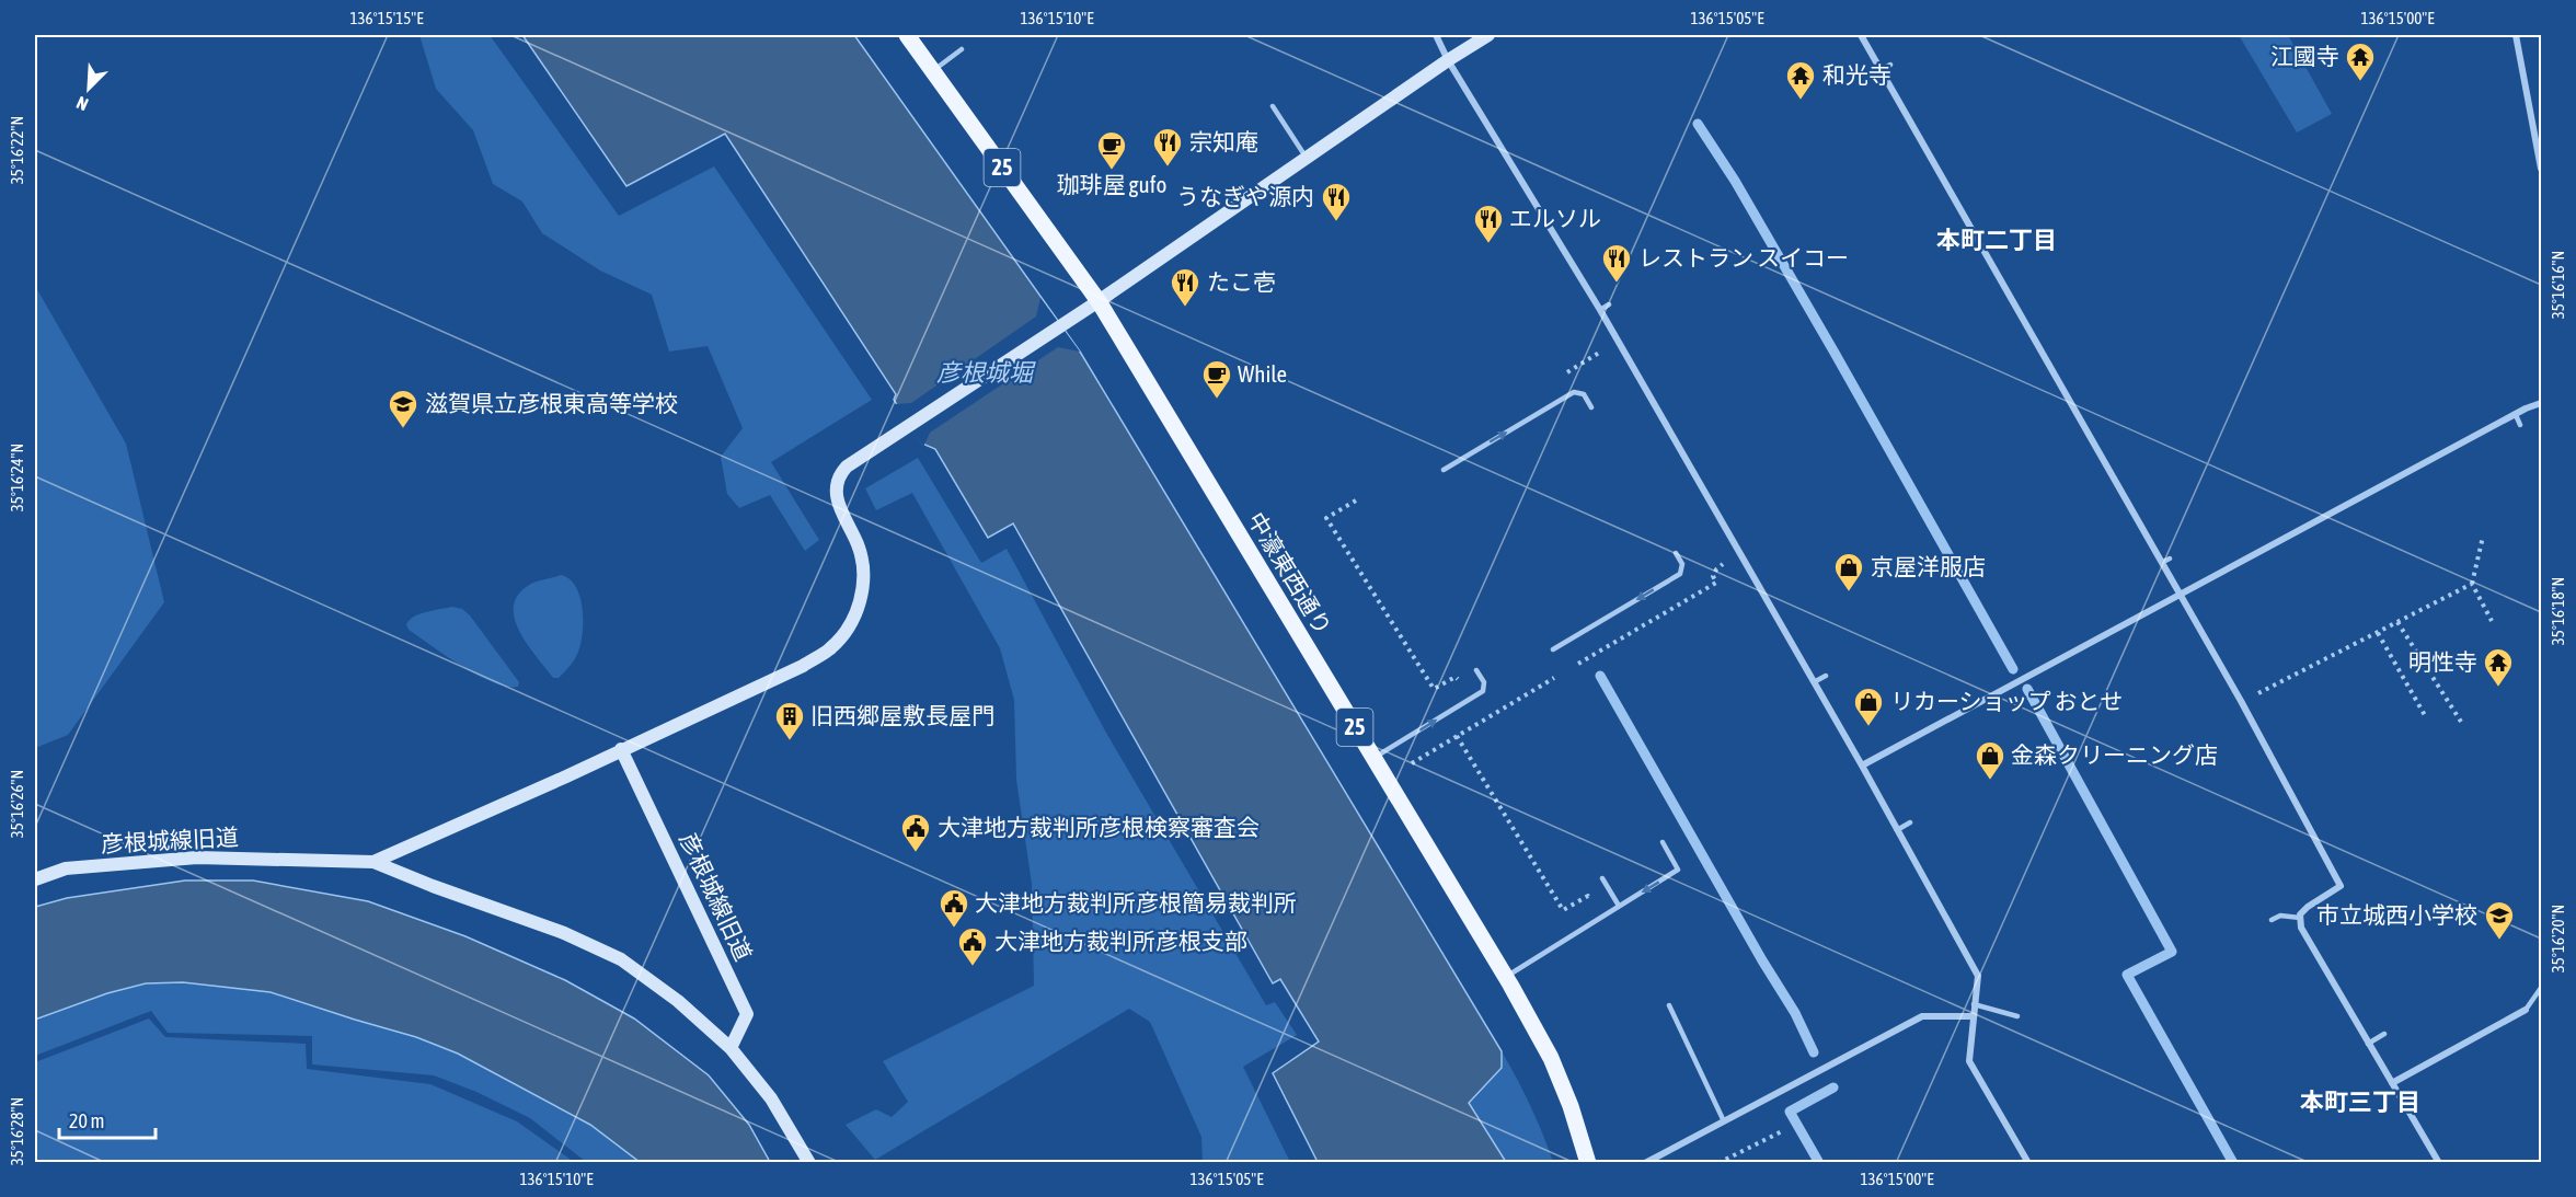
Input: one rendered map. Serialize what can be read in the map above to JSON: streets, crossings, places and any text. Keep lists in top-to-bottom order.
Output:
{
  "streets": {
    "main road": ["25", "中濠東西通り"],
    "street": ["彦根城線旧道"]
  },
  "districts": ["本町二丁目", "本町三丁目"],
  "water": ["彦根城堀"],
  "places": {
    "temple": ["江國寺", "和光寺", "明性寺"],
    "restaurant": [
      "宗知庵",
      "うなぎや源内",
      "エルソル",
      "レストラン スイコー",
      "たこ壱"
    ],
    "cafe": ["珈琲屋 gufo", "While"],
    "school or university": ["滋賀県立彦根東高等学校", "市立城西小学校"],
    "shop": ["京屋洋服店", "リカーショップ おとせ", "金森クリーニング店"],
    "building": ["旧西郷屋敷長屋門"],
    "public building": ["大津地方裁判所彦根検察審査会", "大津地方裁判所彦根簡易裁判所", "大津地方裁判所彦根支部"]
  },
  "scale_bar": "20 m",
  "north": "bottom left",
  "coordinates": [
    "136°15'15\"E",
    "136°15'10\"E",
    "136°15'05\"E",
    "136°15'00\"E",
    "35°16'22\"N",
    "35°16'16\"N",
    "35°16'24\"N",
    "35°16'18\"N",
    "35°16'26\"N",
    "35°16'20\"N",
    "35°16'28\"N"
  ]
}
